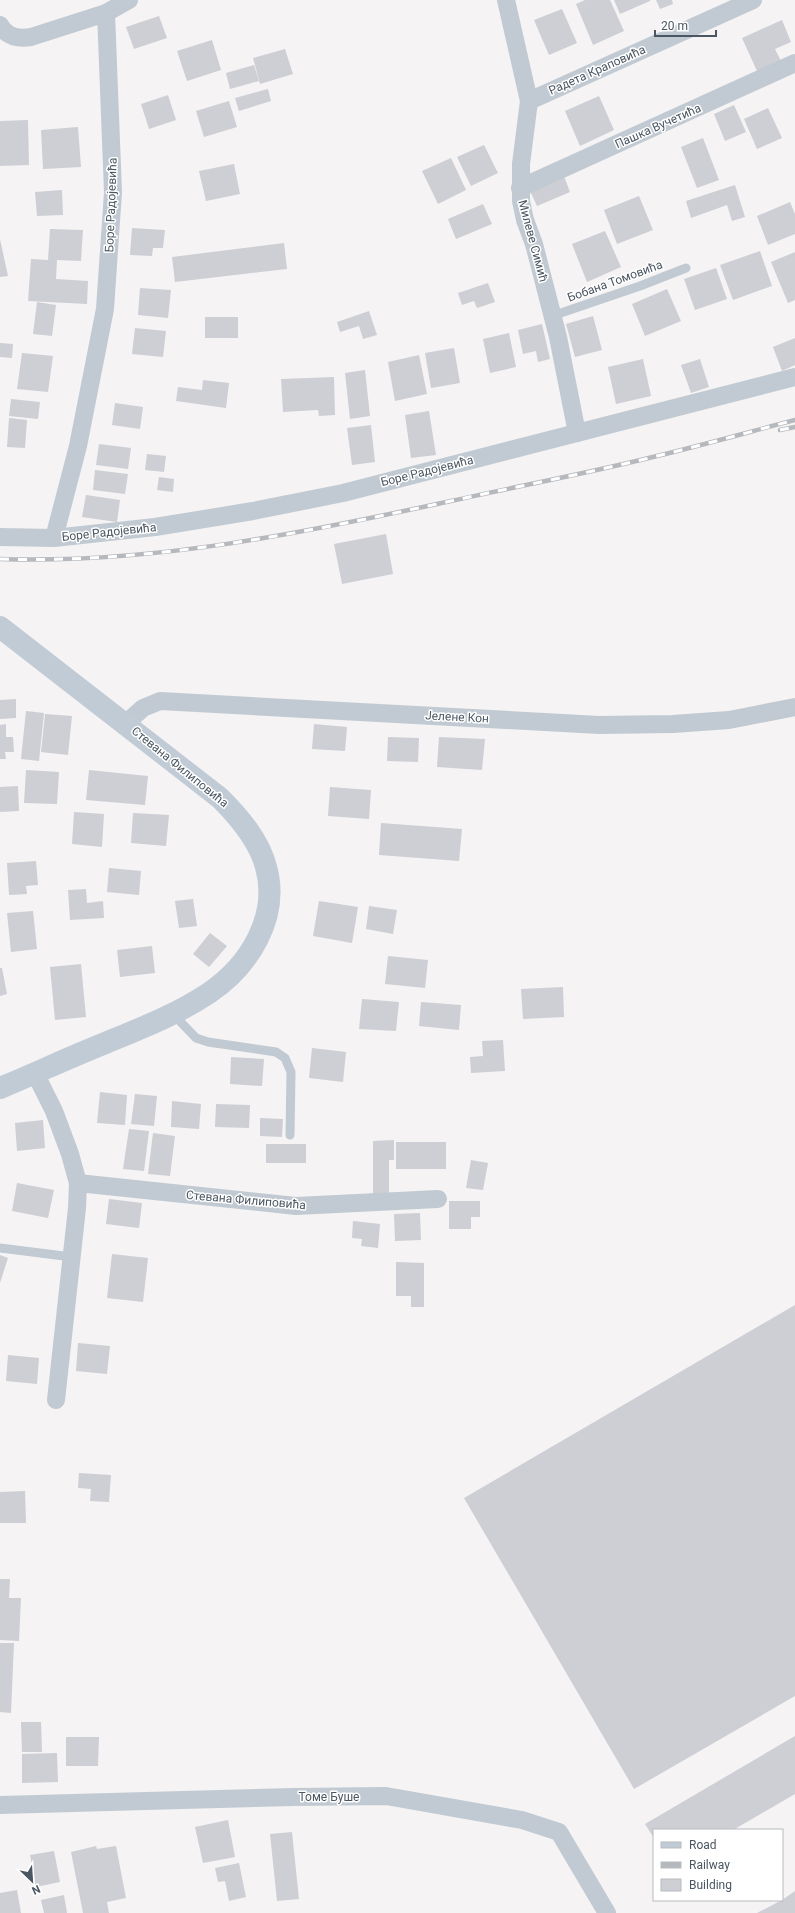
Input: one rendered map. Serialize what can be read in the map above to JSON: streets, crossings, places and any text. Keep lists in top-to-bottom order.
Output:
{
  "streets": {
    "main road": ["Стевана Филиповића"],
    "street": [
      "Радета Краповића",
      "Пашка Вучетића",
      "Боре Радојевића",
      "Милеве Симић",
      "Јелене Кон",
      "Томе Буше"
    ],
    "lane": ["Бобана Томовића"]
  },
  "crossings": [
    ["Радета Краповића", "Милеве Симић"],
    ["Пашка Вучетића", "Милеве Симић"],
    ["Боре Радојевића", "Милеве Симић"],
    ["Милеве Симић", "Бобана Томовића"],
    ["Јелене Кон", "Стевана Филиповића"]
  ],
  "legend": ["Road", "Railway", "Building"],
  "scale_bar": "20 m",
  "north": "bottom right"
}
